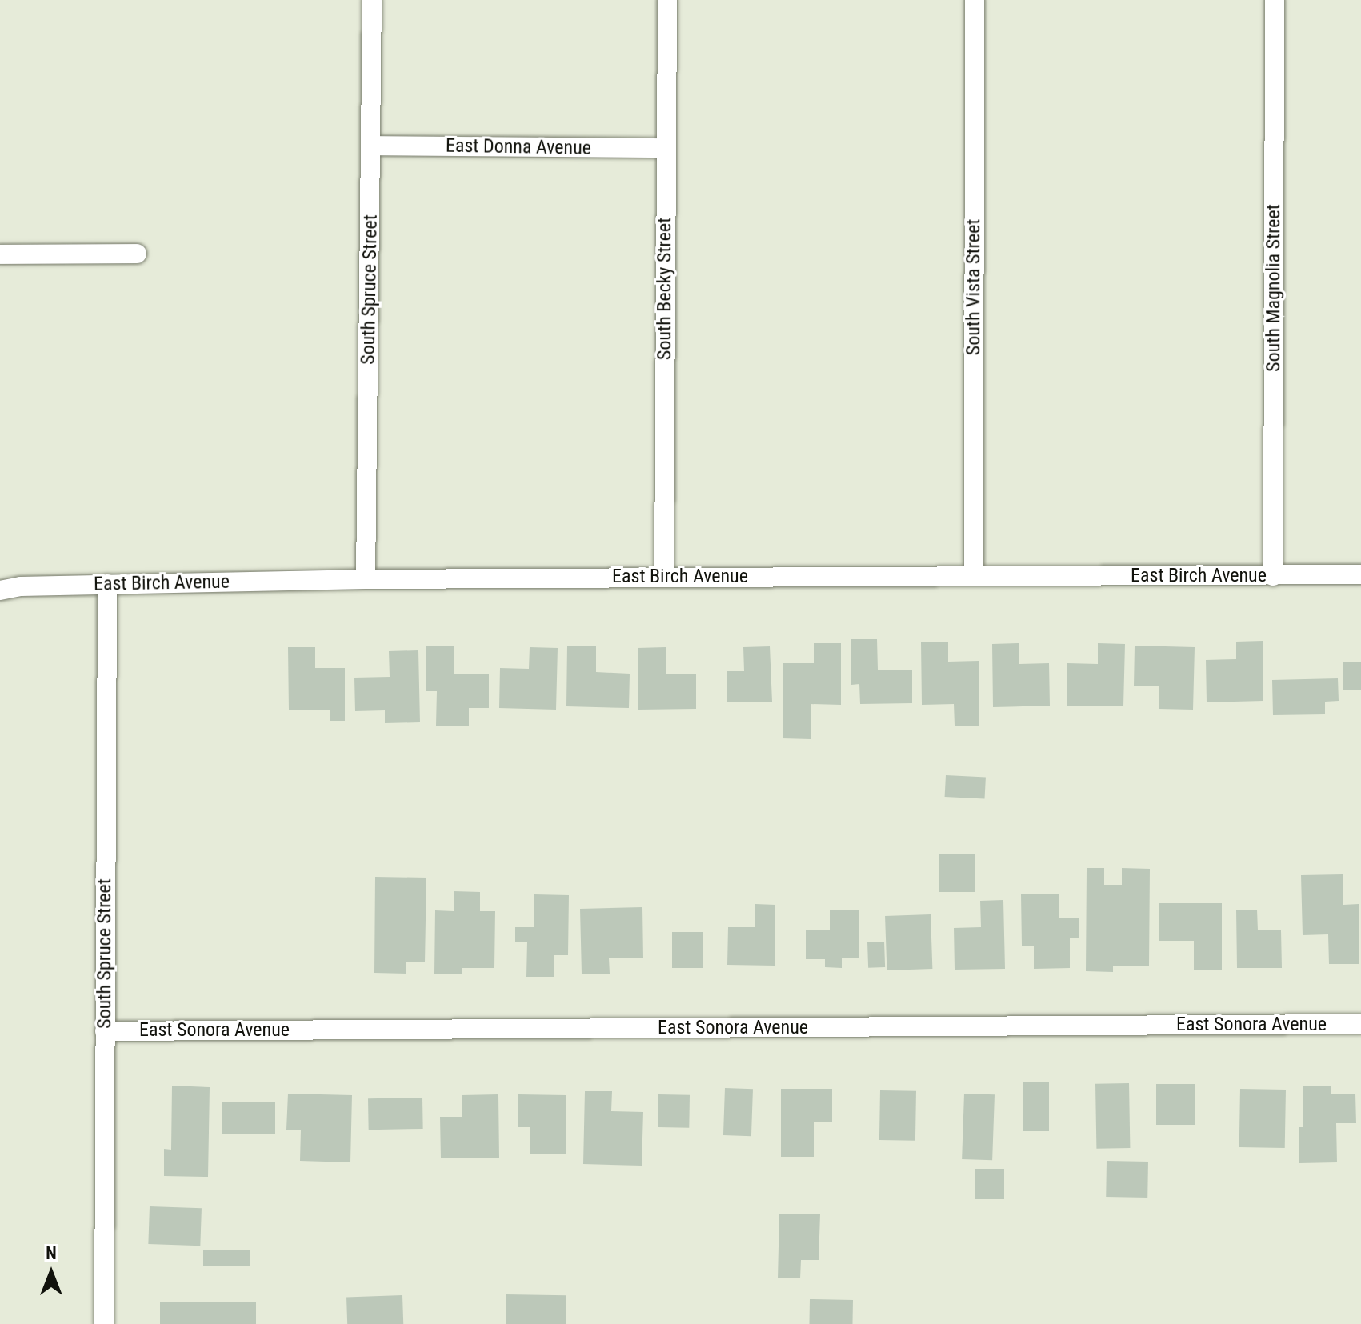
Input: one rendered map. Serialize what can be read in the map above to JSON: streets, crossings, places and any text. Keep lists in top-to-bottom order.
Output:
{
  "streets": {
    "street": [
      "East Donna Avenue",
      "South Vista Street",
      "South Magnolia Street",
      "South Becky Street",
      "South Spruce Street",
      "East Birch Avenue",
      "East Sonora Avenue"
    ]
  },
  "crossings": [
    ["East Donna Avenue", "South Becky Street"],
    ["East Donna Avenue", "South Spruce Street"],
    ["South Vista Street", "East Birch Avenue"],
    ["South Magnolia Street", "East Birch Avenue"],
    ["South Becky Street", "East Birch Avenue"],
    ["South Spruce Street", "East Birch Avenue"],
    ["South Spruce Street", "East Sonora Avenue"]
  ],
  "north": "top"
}
